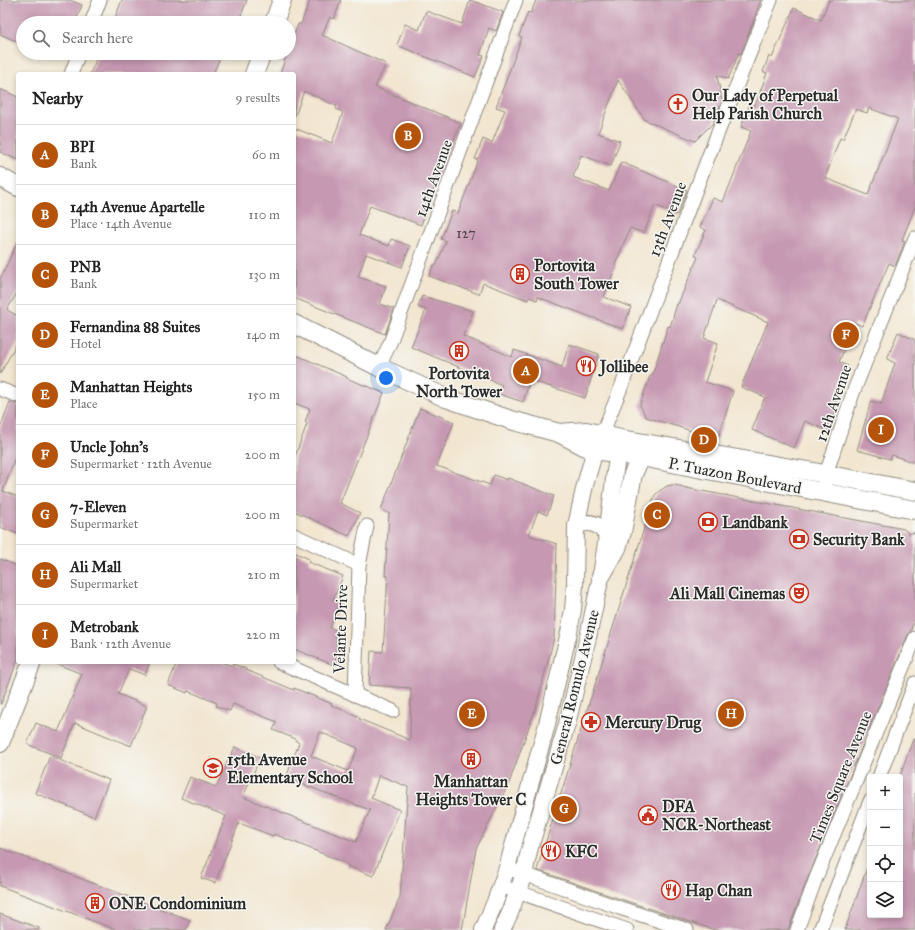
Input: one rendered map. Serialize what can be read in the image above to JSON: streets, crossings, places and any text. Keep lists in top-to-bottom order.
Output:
{
  "streets": {
    "main road": ["P. Tuazon Boulevard"],
    "street": [
      "14th Avenue",
      "13th Avenue",
      "12th Avenue",
      "Velante Drive",
      "General Romulo Avenue",
      "Times Square Avenue"
    ]
  },
  "crossings": [
    ["14th Avenue", "P. Tuazon Boulevard"],
    ["13th Avenue", "P. Tuazon Boulevard"],
    ["13th Avenue", "General Romulo Avenue"],
    ["12th Avenue", "P. Tuazon Boulevard"],
    ["P. Tuazon Boulevard", "General Romulo Avenue"]
  ],
  "places": {
    "church": ["Our Lady of Perpetual Help Parish Church"],
    "building": [
      "Portovita South Tower",
      "Portovita North Tower",
      "Manhattan Heights Tower C",
      "ONE Condominium"
    ],
    "restaurant": ["Jollibee", "KFC", "Hap Chan"],
    "bank": ["Landbank", "Security Bank"],
    "theatre": ["Ali Mall Cinemas"],
    "pharmacy": ["Mercury Drug"],
    "school or university": ["15th Avenue Elementary School"],
    "public building": ["DFA NCR-Northeast"]
  },
  "house_numbers": ["127"],
  "page": {
    "search": "Search here",
    "heading": ["Nearby", "9 results"],
    "pins": [
      "B",
      "F",
      "A",
      "I",
      "D",
      "C",
      "E",
      "H",
      "G"
    ],
    "list": [
      {
        "mark": "A",
        "name": "BPI",
        "note": "Bank",
        "value": "60 m"
      },
      {
        "mark": "B",
        "name": "14th Avenue Apartelle",
        "note": "Place · 14th Avenue",
        "value": "110 m"
      },
      {
        "mark": "C",
        "name": "PNB",
        "note": "Bank",
        "value": "130 m"
      },
      {
        "mark": "D",
        "name": "Fernandina 88 Suites",
        "note": "Hotel",
        "value": "140 m"
      },
      {
        "mark": "E",
        "name": "Manhattan Heights",
        "note": "Place",
        "value": "150 m"
      },
      {
        "mark": "F",
        "name": "Uncle John's",
        "note": "Supermarket · 12th Avenue",
        "value": "200 m"
      },
      {
        "mark": "G",
        "name": "7-Eleven",
        "note": "Supermarket",
        "value": "200 m"
      },
      {
        "mark": "H",
        "name": "Ali Mall",
        "note": "Supermarket",
        "value": "210 m"
      },
      {
        "mark": "I",
        "name": "Metrobank",
        "note": "Bank · 12th Avenue",
        "value": "220 m"
      }
    ],
    "map_buttons": ["+", "−"]
  }
}
